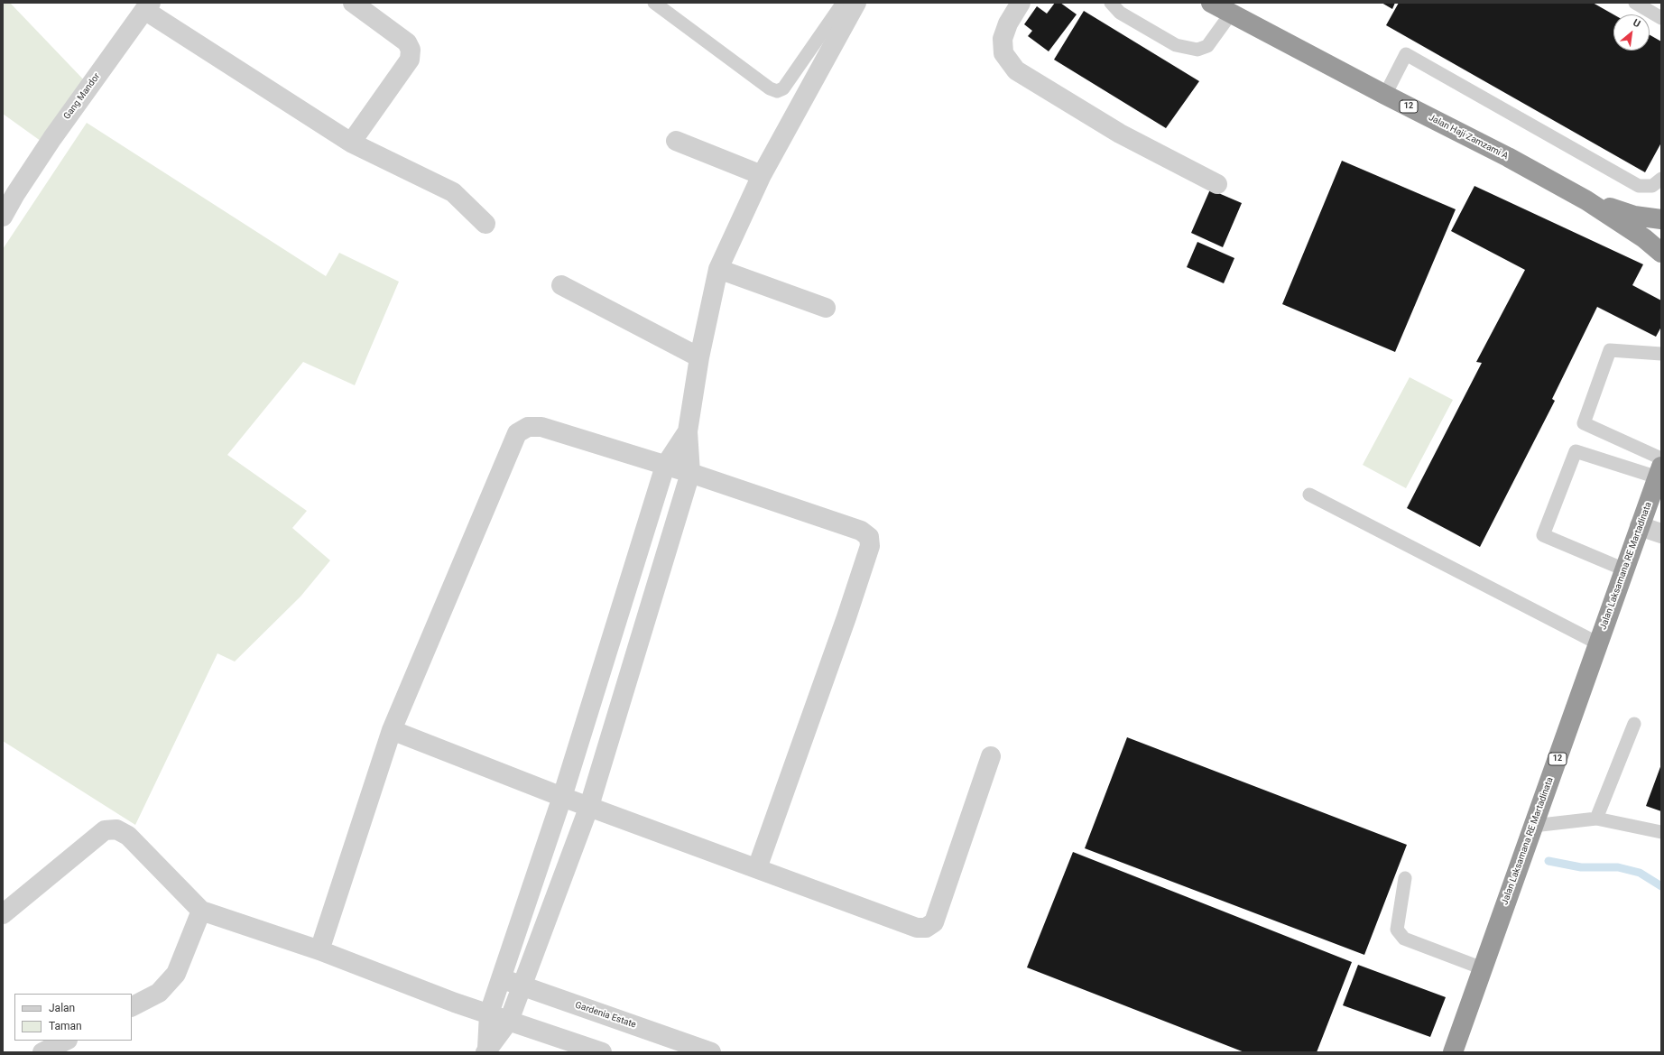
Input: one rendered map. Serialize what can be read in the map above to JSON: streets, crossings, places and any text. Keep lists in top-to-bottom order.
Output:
{
  "streets": {
    "highway": ["12", "Jalan Haji Zamzami A", "Jalan Laksamana RE Martadinata"],
    "street": ["Gang Mandor", "Gardenia Estate"]
  },
  "crossings": [
    ["12", "Jalan Haji Zamzami A"]
  ],
  "legend": ["Jalan", "Taman"],
  "north": "top right"
}
